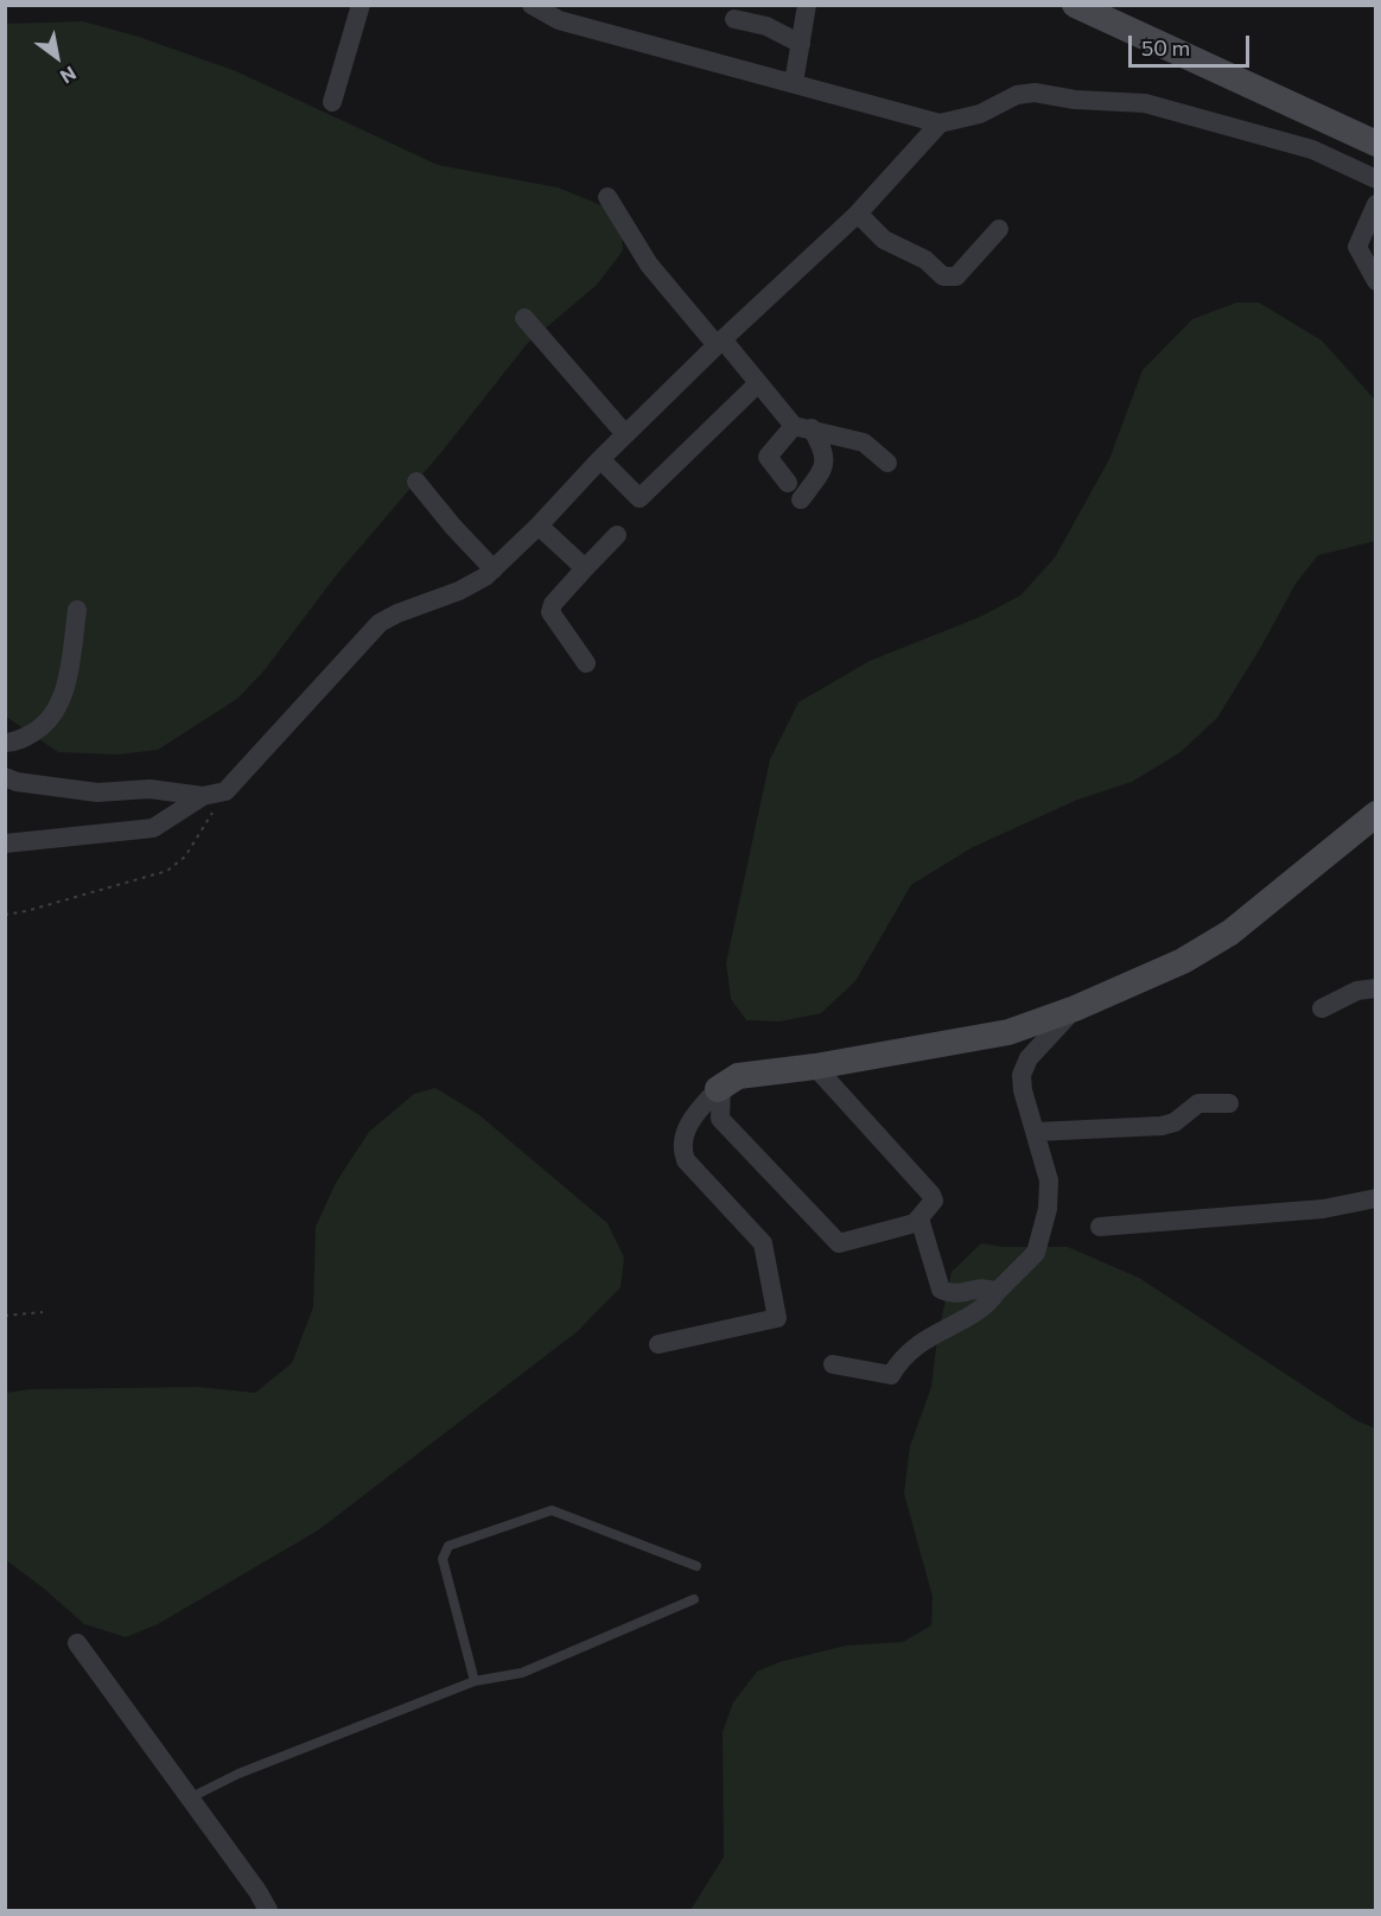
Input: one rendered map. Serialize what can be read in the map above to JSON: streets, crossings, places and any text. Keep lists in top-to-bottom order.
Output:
{
  "scale_bar": "50 m",
  "north": "bottom right"
}
